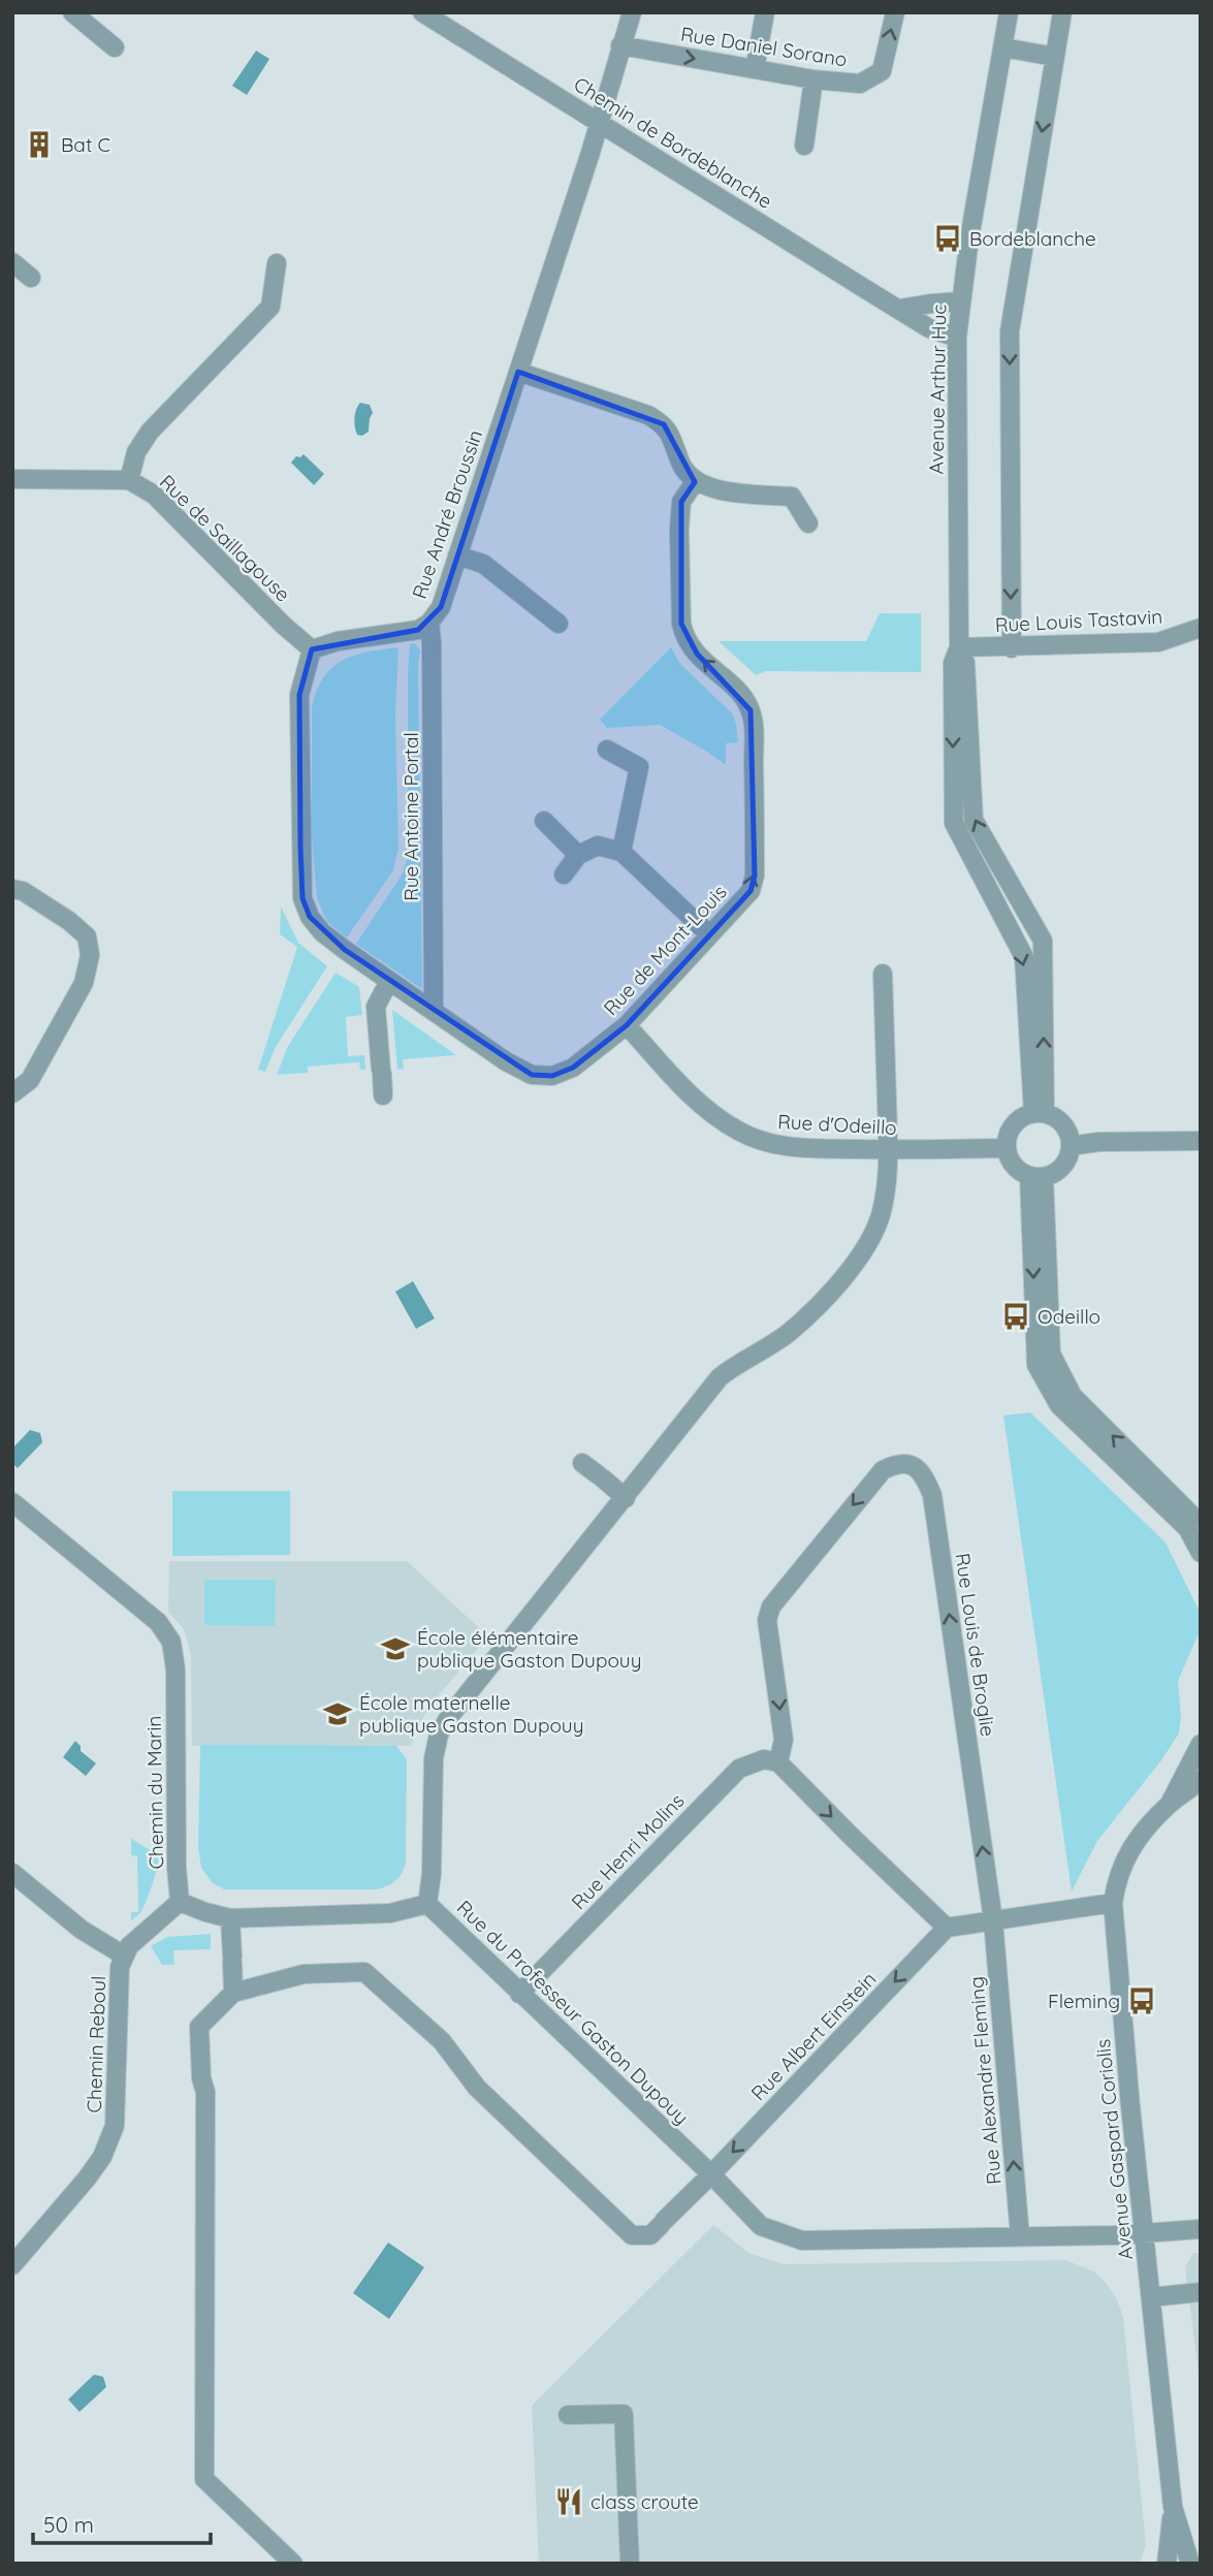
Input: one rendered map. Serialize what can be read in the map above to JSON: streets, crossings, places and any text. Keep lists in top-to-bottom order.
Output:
{
  "streets": {
    "street": [
      "Rue Daniel Sorano",
      "Chemin de Bordeblanche",
      "Avenue Arthur Huc",
      "Rue André Broussin",
      "Rue de Saillagouse",
      "Rue Louis Tastavin",
      "Rue Antoine Portal",
      "Rue de Mont-Louis",
      "Rue d'Odeillo",
      "Rue Louis de Broglie",
      "Chemin du Marin",
      "Rue Henri Molins",
      "Rue du Professeur Gaston Dupouy",
      "Rue Albert Einstein",
      "Chemin Reboul",
      "Rue Alexandre Fleming",
      "Avenue Gaspard Coriolis"
    ]
  },
  "crossings": [
    ["Chemin de Bordeblanche", "Avenue Arthur Huc"],
    ["Chemin de Bordeblanche", "Rue André Broussin"],
    ["Avenue Arthur Huc", "Rue Louis Tastavin"],
    ["Avenue Arthur Huc", "Rue d'Odeillo"],
    ["Rue André Broussin", "Rue de Saillagouse"],
    ["Rue André Broussin", "Rue Antoine Portal"],
    ["Rue André Broussin", "Rue de Mont-Louis"],
    ["Rue de Saillagouse", "Rue de Mont-Louis"],
    ["Rue Antoine Portal", "Rue de Mont-Louis"],
    ["Rue de Mont-Louis", "Rue d'Odeillo"],
    ["Rue d'Odeillo", "Rue du Professeur Gaston Dupouy"],
    ["Rue Louis de Broglie", "Rue Henri Molins"],
    ["Rue Louis de Broglie", "Rue Alexandre Fleming"],
    ["Chemin du Marin", "Chemin Reboul"],
    ["Rue Henri Molins", "Rue du Professeur Gaston Dupouy"],
    ["Rue du Professeur Gaston Dupouy", "Rue Albert Einstein"],
    ["Rue du Professeur Gaston Dupouy", "Rue Alexandre Fleming"],
    ["Rue du Professeur Gaston Dupouy", "Avenue Gaspard Coriolis"]
  ],
  "one_way": [
    "Rue Daniel Sorano",
    "Rue de Mont-Louis",
    "Rue Albert Einstein",
    "Rue Alexandre Fleming"
  ],
  "places": {
    "building": ["Bat C"],
    "bus stop": ["Bordeblanche", "Odeillo", "Fleming"],
    "school or university": ["École élémentaire publique Gaston Dupouy", "École maternelle publique Gaston Dupouy"],
    "restaurant": ["class croute"]
  },
  "scale_bar": "50 m"
}
